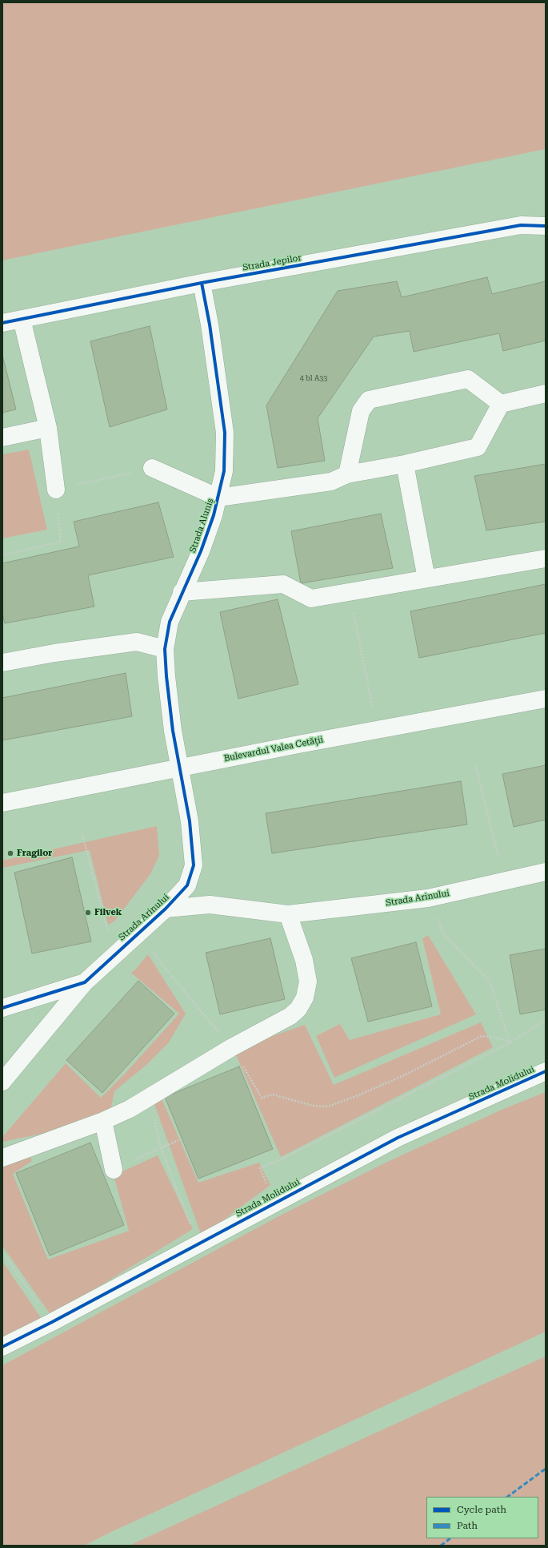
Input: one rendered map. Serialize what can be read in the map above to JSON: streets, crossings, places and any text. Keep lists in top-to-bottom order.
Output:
{
  "streets": {
    "street": [
      "Strada Jepilor",
      "Strada Aluniș",
      "Bulevardul Valea Cetății",
      "Strada Arinului",
      "Strada Molidului"
    ]
  },
  "crossings": [
    ["Strada Jepilor", "Strada Aluniș"],
    ["Strada Aluniș", "Bulevardul Valea Cetății"],
    ["Strada Aluniș", "Strada Arinului"],
    ["Bulevardul Valea Cetății", "Strada Arinului"]
  ],
  "places": ["Fragilor", "Filvek"],
  "house_numbers": ["4 bl A33"],
  "legend": ["Cycle path", "Path"]
}
